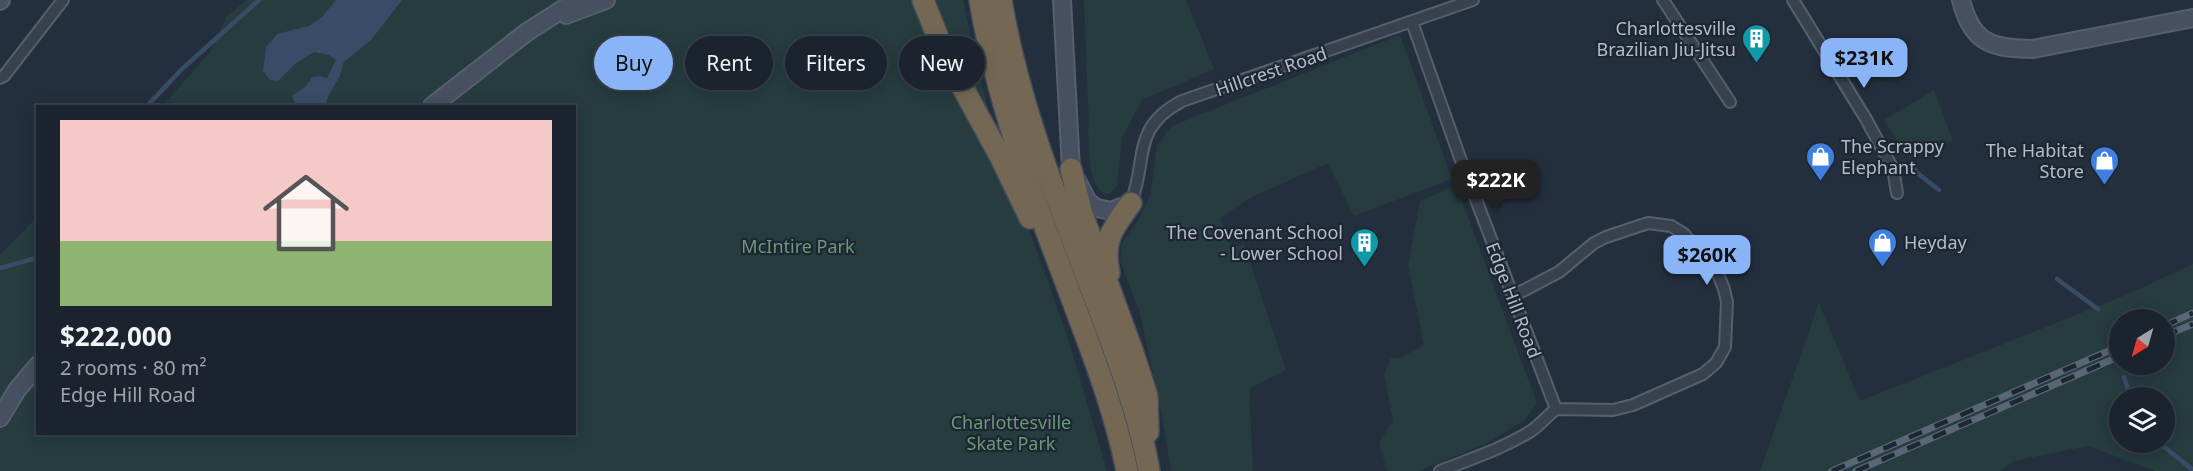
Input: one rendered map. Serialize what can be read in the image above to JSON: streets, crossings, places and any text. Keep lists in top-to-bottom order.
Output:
{
  "streets": {
    "street": ["Hillcrest Road", "Edge Hill Road"]
  },
  "crossings": [
    ["Hillcrest Road", "Edge Hill Road"]
  ],
  "parks": ["McIntire Park", "Charlottesville Skate Park"],
  "places": {
    "building": ["Charlottesville Brazilian Jiu-Jitsu", "The Covenant School - Lower School"],
    "shop": ["The Scrappy Elephant", "The Habitat Store", "Heyday"]
  },
  "north": "bottom left",
  "page": {
    "chip": [
      "Buy",
      "Rent",
      "Filters",
      "New"
    ],
    "price": ["$231K", "$222K", "$260K"],
    "list": [
      {
        "name": "$222,000",
        "note": "2 rooms · 80 m² · Edge Hill Road"
      }
    ]
  }
}
